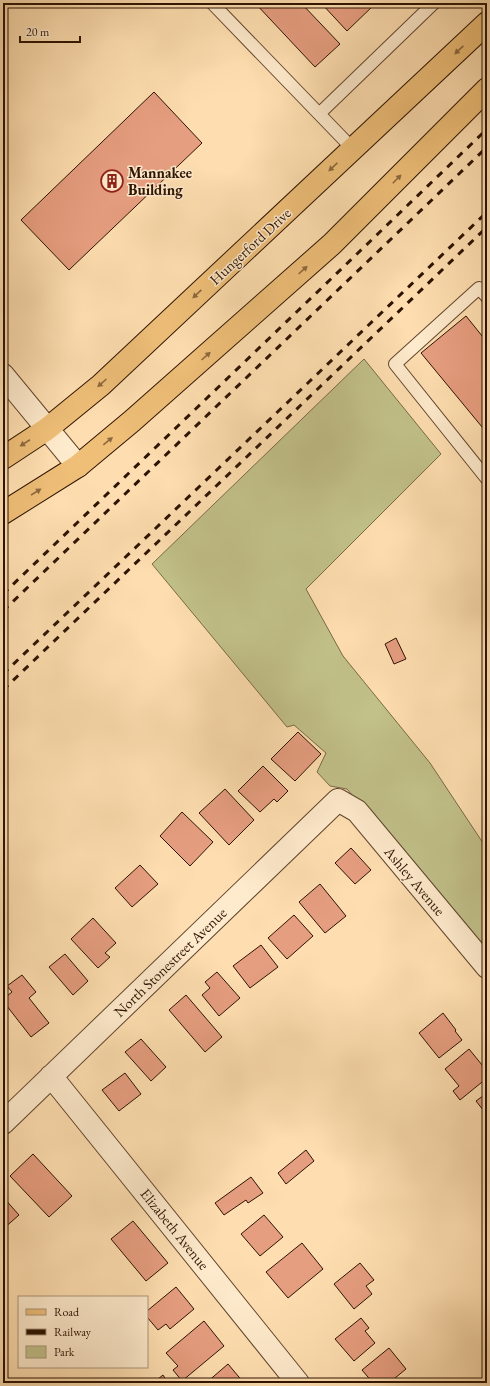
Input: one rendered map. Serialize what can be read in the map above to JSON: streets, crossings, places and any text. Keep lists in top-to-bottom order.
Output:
{
  "streets": {
    "main road": ["Hungerford Drive"],
    "street": ["Ashley Avenue", "North Stonestreet Avenue", "Elizabeth Avenue"]
  },
  "crossings": [
    ["Ashley Avenue", "North Stonestreet Avenue"],
    ["North Stonestreet Avenue", "Elizabeth Avenue"]
  ],
  "places": {
    "building": ["Mannakee Building"]
  },
  "legend": ["Road", "Railway", "Park"],
  "scale_bar": "20 m"
}
